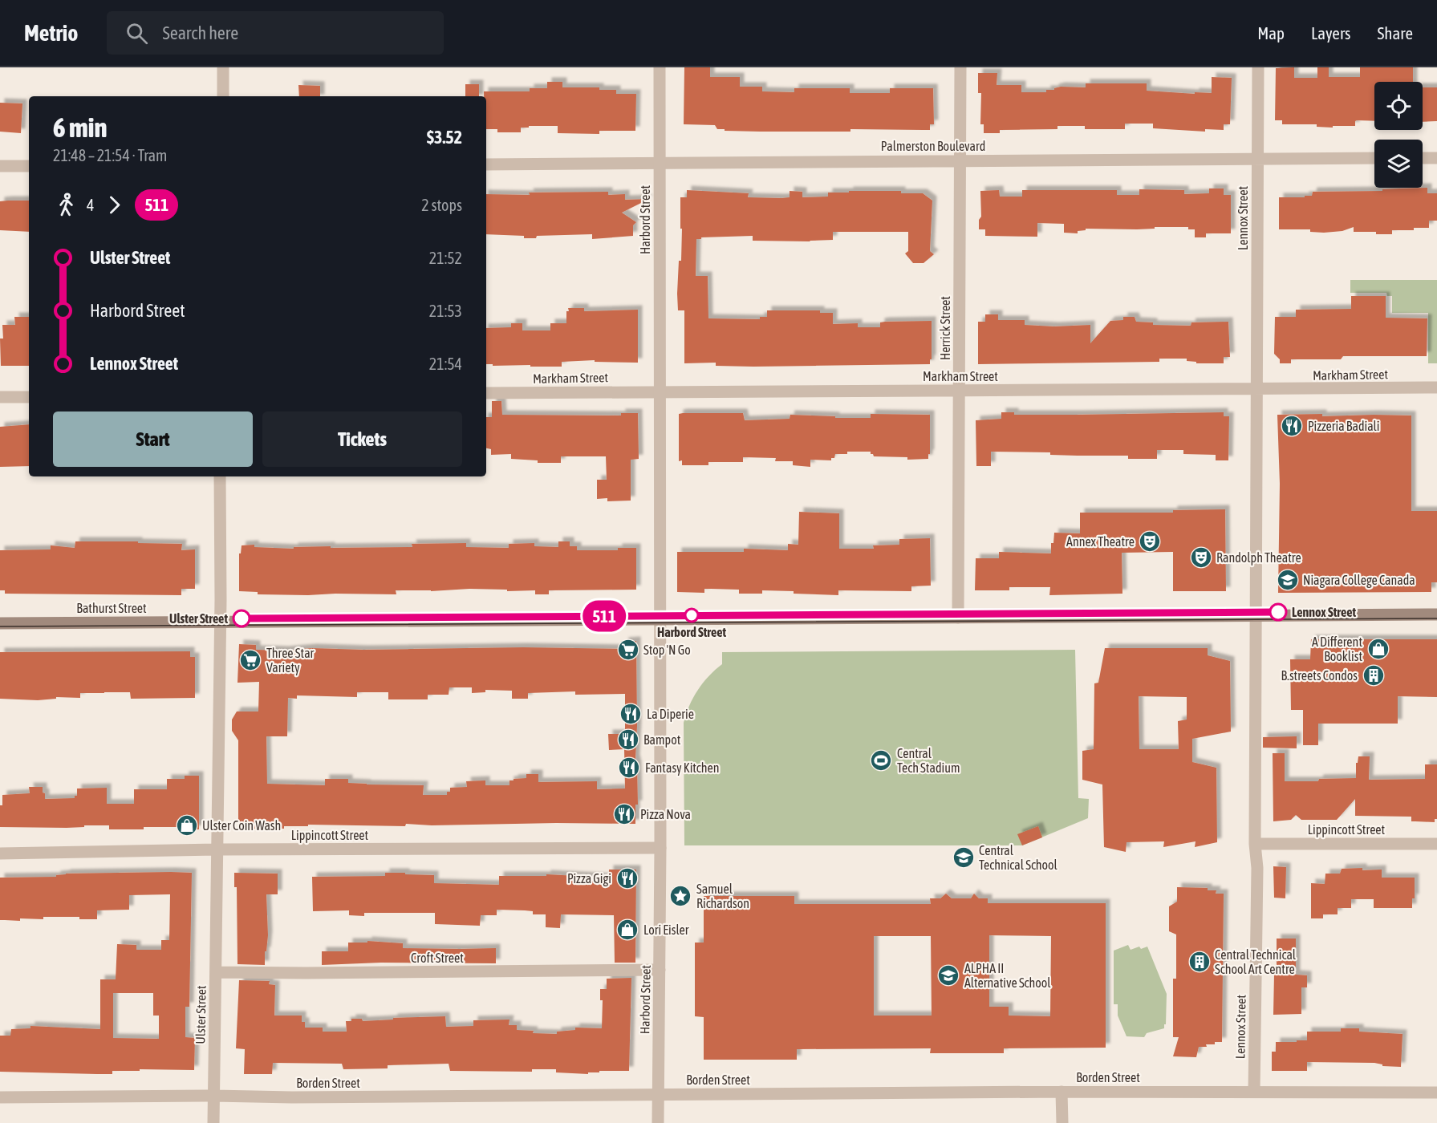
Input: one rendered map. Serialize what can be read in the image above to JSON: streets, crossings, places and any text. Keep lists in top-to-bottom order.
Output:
{
  "streets": {
    "main road": ["Bathurst Street"],
    "street": [
      "Palmerston Boulevard",
      "Lennox Street",
      "Harbord Street",
      "Herrick Street",
      "Markham Street",
      "Lippincott Street",
      "Croft Street",
      "Ulster Street",
      "Borden Street"
    ]
  },
  "crossings": [
    ["Palmerston Boulevard", "Lennox Street"],
    ["Palmerston Boulevard", "Harbord Street"],
    ["Palmerston Boulevard", "Herrick Street"],
    ["Lennox Street", "Markham Street"],
    ["Lennox Street", "Bathurst Street"],
    ["Lennox Street", "Lippincott Street"],
    ["Lennox Street", "Borden Street"],
    ["Harbord Street", "Markham Street"],
    ["Harbord Street", "Bathurst Street"],
    ["Harbord Street", "Lippincott Street"],
    ["Harbord Street", "Croft Street"],
    ["Harbord Street", "Borden Street"],
    ["Herrick Street", "Markham Street"],
    ["Herrick Street", "Bathurst Street"],
    ["Bathurst Street", "Ulster Street"],
    ["Lippincott Street", "Ulster Street"],
    ["Croft Street", "Ulster Street"],
    ["Ulster Street", "Borden Street"]
  ],
  "places": {
    "restaurant": [
      "Pizzeria Badiali",
      "La Diperie",
      "Bampot",
      "Fantasy Kitchen",
      "Pizza Nova",
      "Pizza Gigi"
    ],
    "theatre": ["Annex Theatre", "Randolph Theatre"],
    "school or university": ["Niagara College Canada", "Central Technical School", "ALPHA II Alternative School"],
    "other": ["Lennox Street", "Harbord Street", "Ulster Street"],
    "shop": ["A Different Booklist", "Ulster Coin Wash", "Lori Eisler"],
    "supermarket": ["Stop 'N Go", "Three Star Variety"],
    "building": ["B.streets Condos", "Central Technical School Art Centre"],
    "sports": ["Central Tech Stadium"],
    "place": ["Samuel Richardson"]
  },
  "lines": ["tram line 511"],
  "page": {
    "header": "Metrio",
    "search": "Search here",
    "nav": ["Map", "Layers", "Share"],
    "on_map": "511",
    "heading": ["6 min", "21:48 – 21:54 · Tram", "$3.52"],
    "legs": ["4", "511", "2 stops"],
    "list": [
      {
        "name": "Ulster Street",
        "value": "21:52"
      },
      {
        "name": "Harbord Street",
        "value": "21:53"
      },
      {
        "name": "Lennox Street",
        "value": "21:54"
      }
    ],
    "buttons": ["Start", "Tickets"]
  }
}
